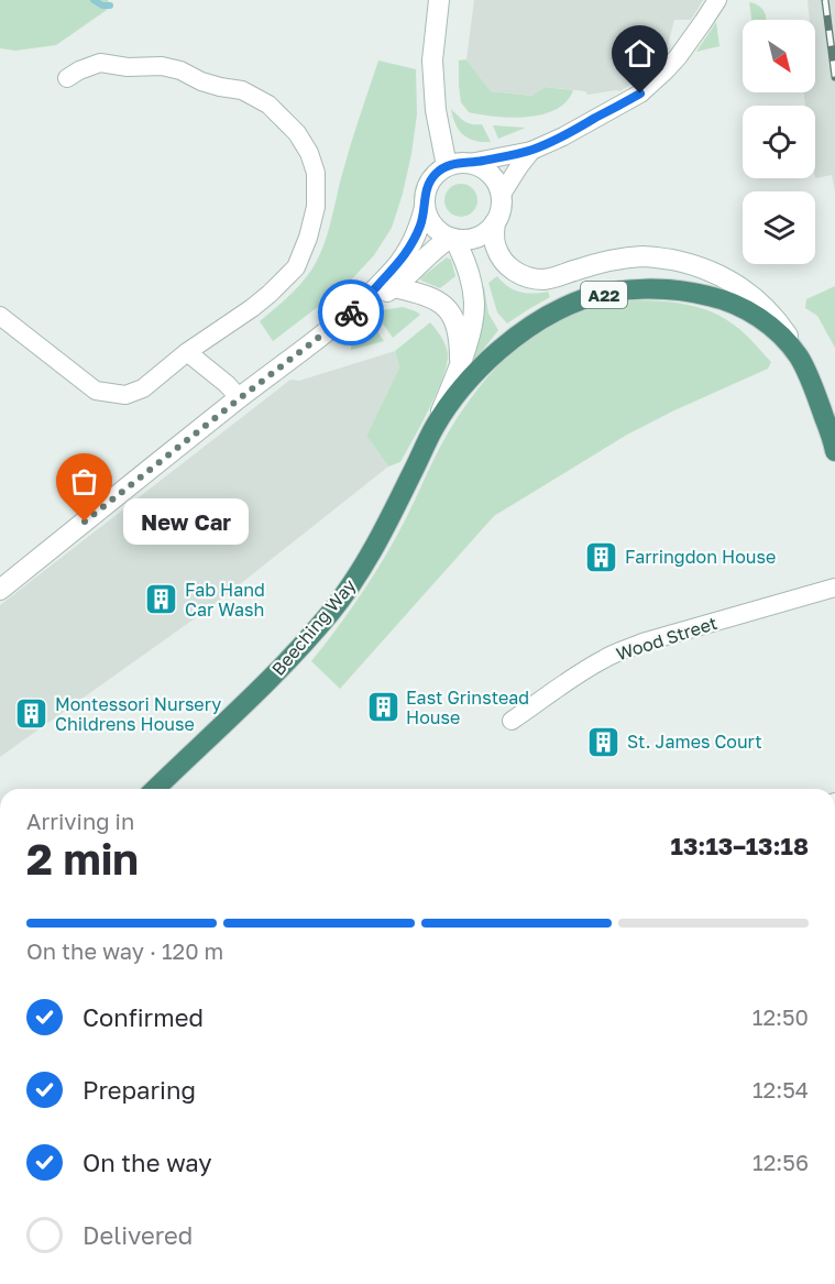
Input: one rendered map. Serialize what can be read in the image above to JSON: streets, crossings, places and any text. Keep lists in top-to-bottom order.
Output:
{
  "streets": {
    "highway": ["A22", "Beeching Way"],
    "street": ["Wood Street"]
  },
  "crossings": [
    ["A22", "Beeching Way"]
  ],
  "places": {
    "other": ["New Car"],
    "building": [
      "Farringdon House",
      "Fab Hand Car Wash",
      "East Grinstead House",
      "Montessori Nursery Childrens House",
      "St. James Court"
    ]
  },
  "north": "bottom right",
  "page": {
    "bubble": "New Car",
    "heading": ["2 min", "Arriving in", "13:13–13:18"],
    "bar": "On the way · 120 m",
    "list": [
      ["Confirmed", "12:50"],
      ["Preparing", "12:54"],
      ["On the way", "12:56"],
      "Delivered"
    ]
  }
}
